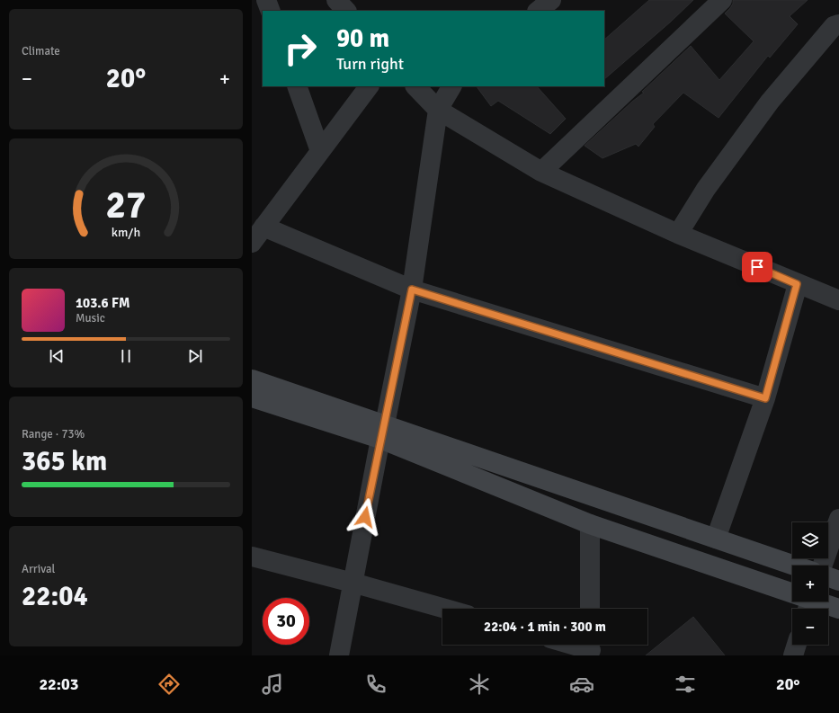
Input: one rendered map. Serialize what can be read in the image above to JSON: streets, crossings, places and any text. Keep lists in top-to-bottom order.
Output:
{
  "page": {
    "tile": [
      "Climate",
      ["Range · 73%", "365 km"],
      ["Arrival", "22:04"]
    ],
    "turn": ["90 m", "Turn right"],
    "heat": ["−", "20°", "+"],
    "song": ["103.6 FM", "Music"],
    "map_buttons": ["+", "−"],
    "limit": "30",
    "trip": "22:04 · 1 min · 300 m",
    "tabs": ["22:03", "20°"],
    "gauge": ["27", "km/h"]
  }
}
